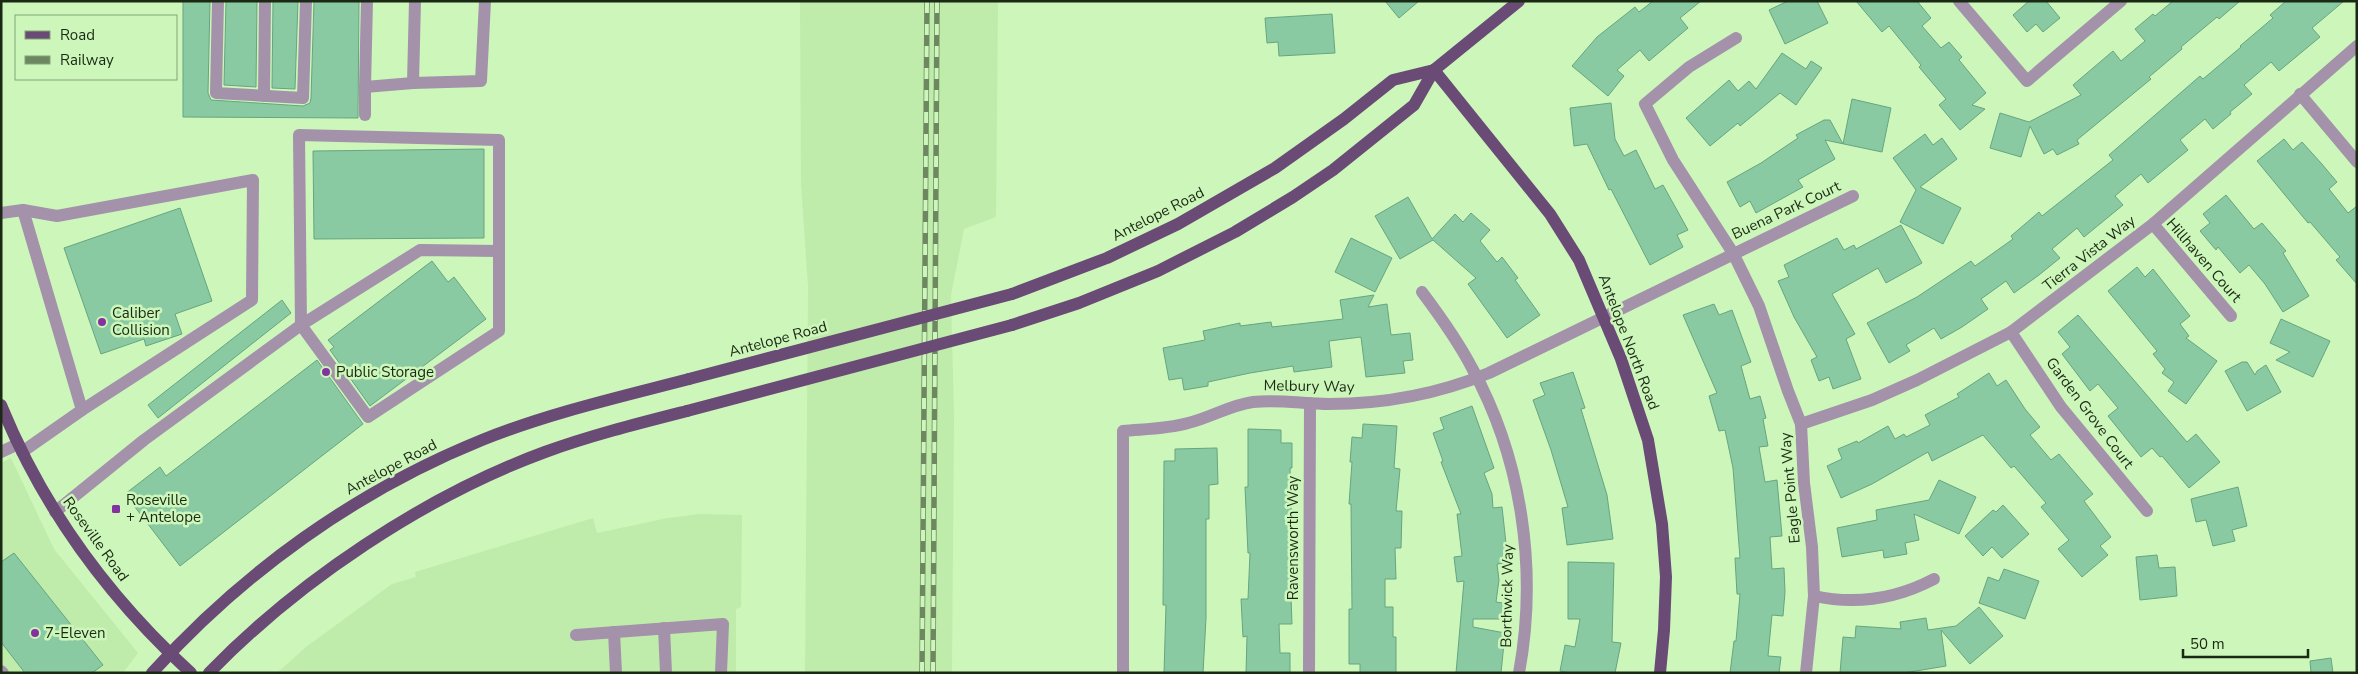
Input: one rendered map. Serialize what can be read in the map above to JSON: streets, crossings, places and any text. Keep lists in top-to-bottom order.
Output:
{
  "streets": {
    "main road": ["Antelope Road", "Antelope North Road", "Roseville Road"],
    "street": [
      "Buena Park Court",
      "Tierra Vista Way",
      "Hillhaven Court",
      "Melbury Way",
      "Garden Grove Court",
      "Eagle Point Way",
      "Ravensworth Way",
      "Borthwick Way"
    ]
  },
  "crossings": [
    ["Buena Park Court", "Antelope North Road"],
    ["Buena Park Court", "Melbury Way"],
    ["Buena Park Court", "Eagle Point Way"],
    ["Antelope Road", "Antelope North Road"],
    ["Antelope Road", "Roseville Road"],
    ["Tierra Vista Way", "Hillhaven Court"],
    ["Tierra Vista Way", "Garden Grove Court"],
    ["Tierra Vista Way", "Eagle Point Way"],
    ["Antelope North Road", "Melbury Way"],
    ["Melbury Way", "Ravensworth Way"],
    ["Melbury Way", "Borthwick Way"]
  ],
  "places": {
    "other": ["Caliber Collision", "Public Storage", "7-Eleven"],
    "transit": ["Roseville + Antelope"]
  },
  "legend": ["Road", "Railway"],
  "scale_bar": "50 m"
}
